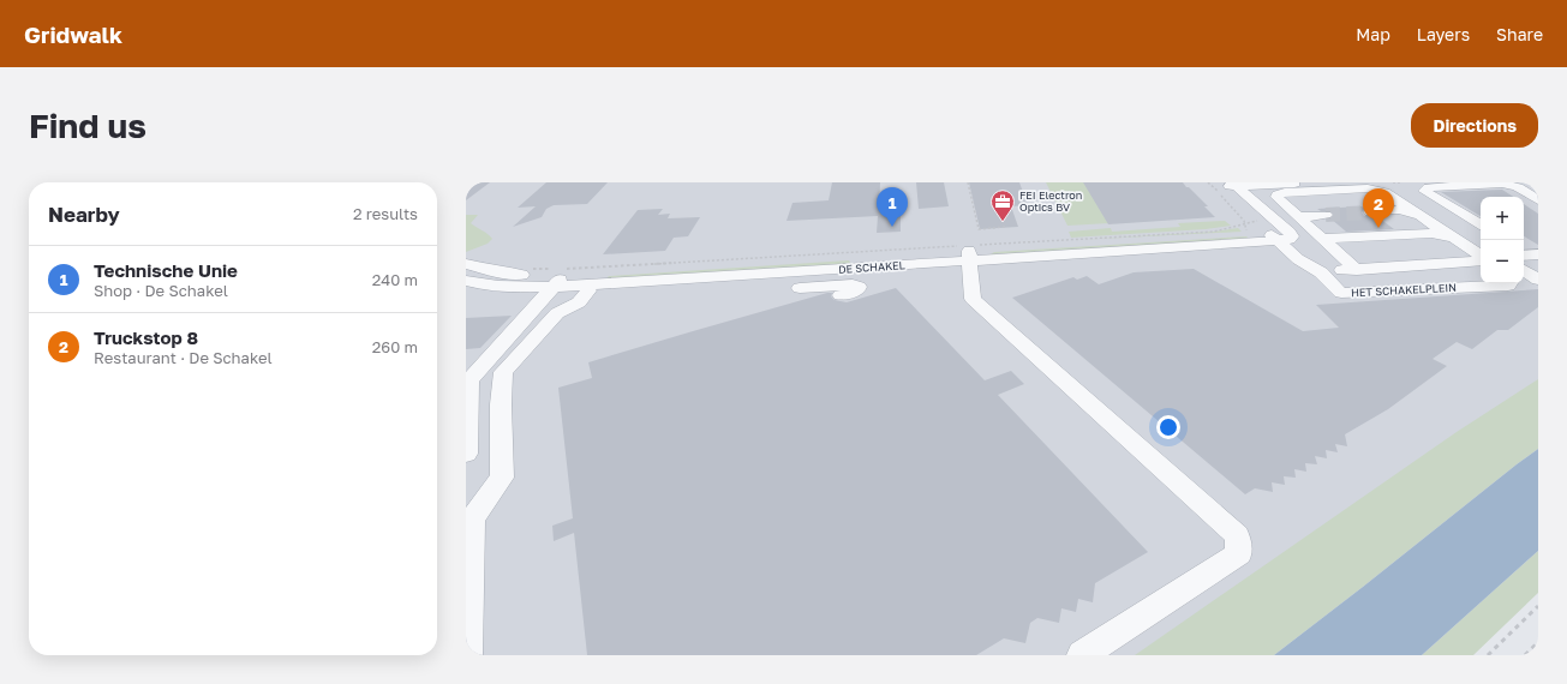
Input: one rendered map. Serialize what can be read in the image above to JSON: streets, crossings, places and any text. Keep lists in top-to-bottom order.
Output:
{
  "streets": {
    "street": ["DE SCHAKEL", "HET SCHAKELPLEIN"]
  },
  "places": {
    "office": ["FEI Electron Optics BV"]
  },
  "page": {
    "header": "Gridwalk",
    "nav": ["Map", "Layers", "Share"],
    "buttons": "Directions",
    "title": "Find us",
    "heading": ["Nearby", "2 results"],
    "pins": ["1", "2"],
    "map_buttons": ["+", "−"],
    "list": [
      {
        "mark": "1",
        "name": "Technische Unie",
        "note": "Shop · De Schakel",
        "value": "240 m"
      },
      {
        "mark": "2",
        "name": "Truckstop 8",
        "note": "Restaurant · De Schakel",
        "value": "260 m"
      }
    ]
  }
}
